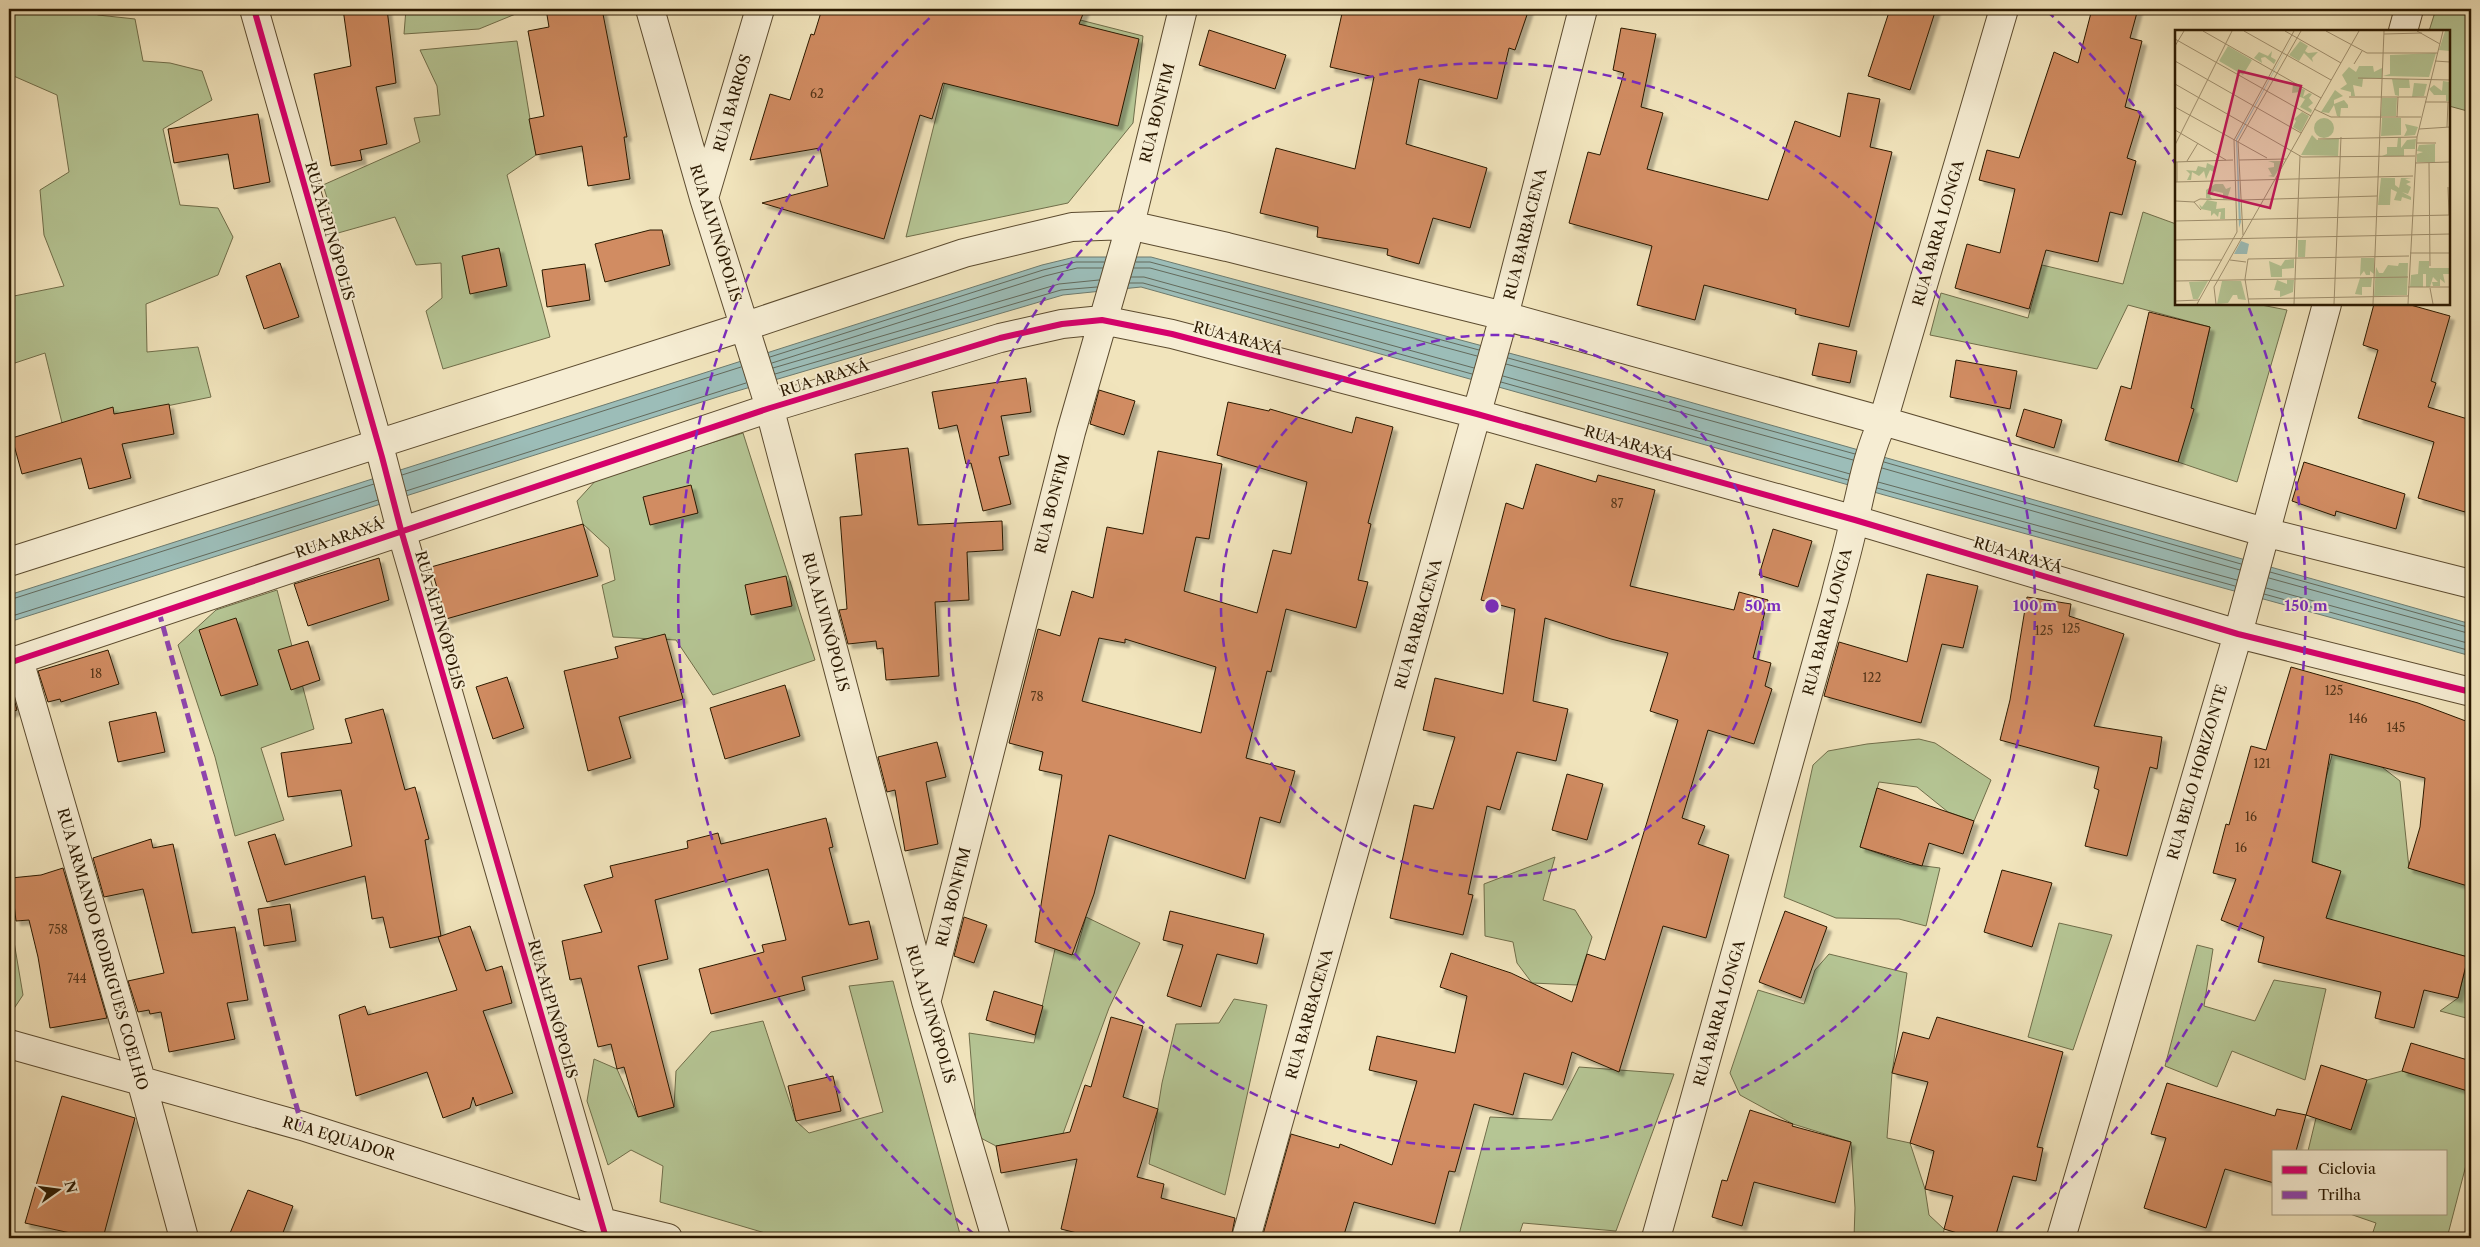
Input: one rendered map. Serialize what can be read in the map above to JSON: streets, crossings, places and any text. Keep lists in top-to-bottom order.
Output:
{
  "streets": {
    "street": [
      "RUA BARROS",
      "RUA BONFIM",
      "RUA ALPINÓPOLIS",
      "RUA ALVINÓPOLIS",
      "RUA BARRA LONGA",
      "RUA BARBACENA",
      "RUA ARAXÁ",
      "RUA BELO HORIZONTE",
      "RUA ARMANDO RODRIGUES COELHO",
      "RUA EQUADOR"
    ]
  },
  "crossings": [
    ["RUA BARROS", "RUA ALVINÓPOLIS"],
    ["RUA BONFIM", "RUA ALVINÓPOLIS"],
    ["RUA BONFIM", "RUA ARAXÁ"],
    ["RUA ALPINÓPOLIS", "RUA ARAXÁ"],
    ["RUA ALPINÓPOLIS", "RUA EQUADOR"],
    ["RUA ALVINÓPOLIS", "RUA ARAXÁ"],
    ["RUA BARRA LONGA", "RUA ARAXÁ"],
    ["RUA BARBACENA", "RUA ARAXÁ"],
    ["RUA ARAXÁ", "RUA BELO HORIZONTE"],
    ["RUA ARAXÁ", "RUA ARMANDO RODRIGUES COELHO"],
    ["RUA ARMANDO RODRIGUES COELHO", "RUA EQUADOR"]
  ],
  "house_numbers": [
    "62",
    "87",
    "125",
    "125",
    "18",
    "122",
    "125",
    "78",
    "146",
    "145",
    "121",
    "16",
    "16",
    "758",
    "744"
  ],
  "legend": ["Ciclovia", "Trilha"],
  "north": "right",
  "rings": ["50 m", "100 m", "150 m"]
}
